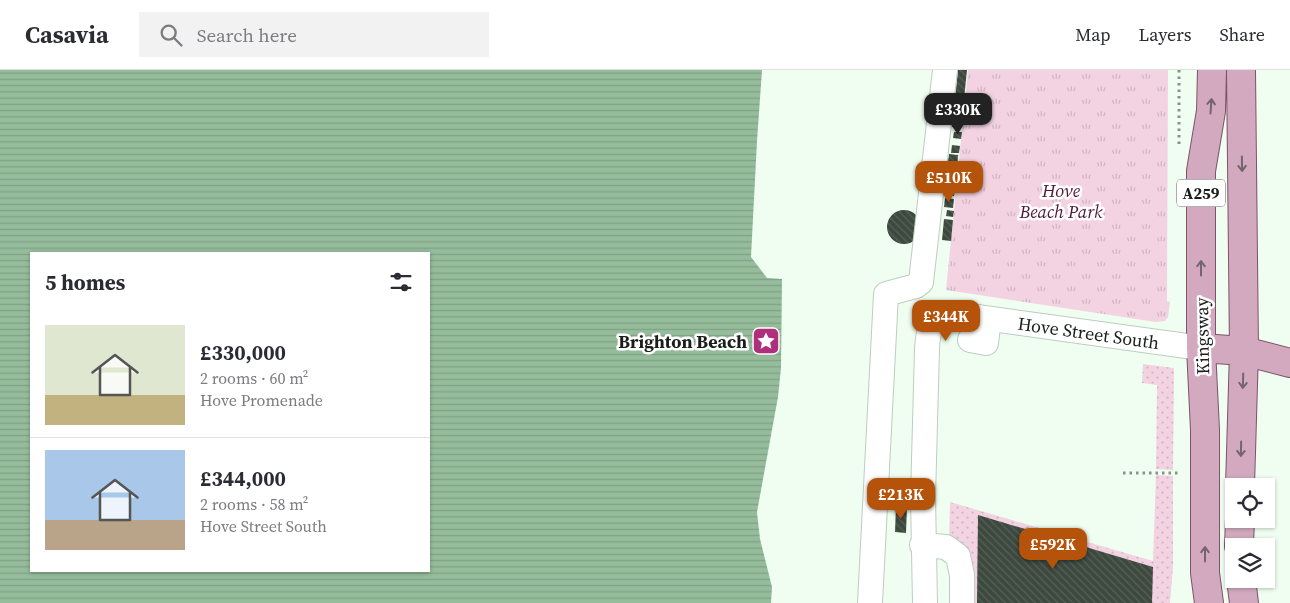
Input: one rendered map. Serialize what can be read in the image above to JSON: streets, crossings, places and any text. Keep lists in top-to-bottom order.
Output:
{
  "streets": {
    "main road": ["A259", "Kingsway"],
    "street": ["Hove Street South"]
  },
  "crossings": [
    ["Hove Street South", "Kingsway"]
  ],
  "parks": ["Hove Beach Park"],
  "places": {
    "place": ["Brighton Beach"]
  },
  "page": {
    "header": "Casavia",
    "search": "Search here",
    "nav": ["Map", "Layers", "Share"],
    "price": [
      "£330K",
      "£510K",
      "£344K",
      "£213K",
      "£592K"
    ],
    "heading": "5 homes",
    "list": [
      {
        "name": "£330,000",
        "note": "2 rooms · 60 m² · Hove Promenade"
      },
      {
        "name": "£344,000",
        "note": "2 rooms · 58 m² · Hove Street South"
      }
    ]
  }
}
